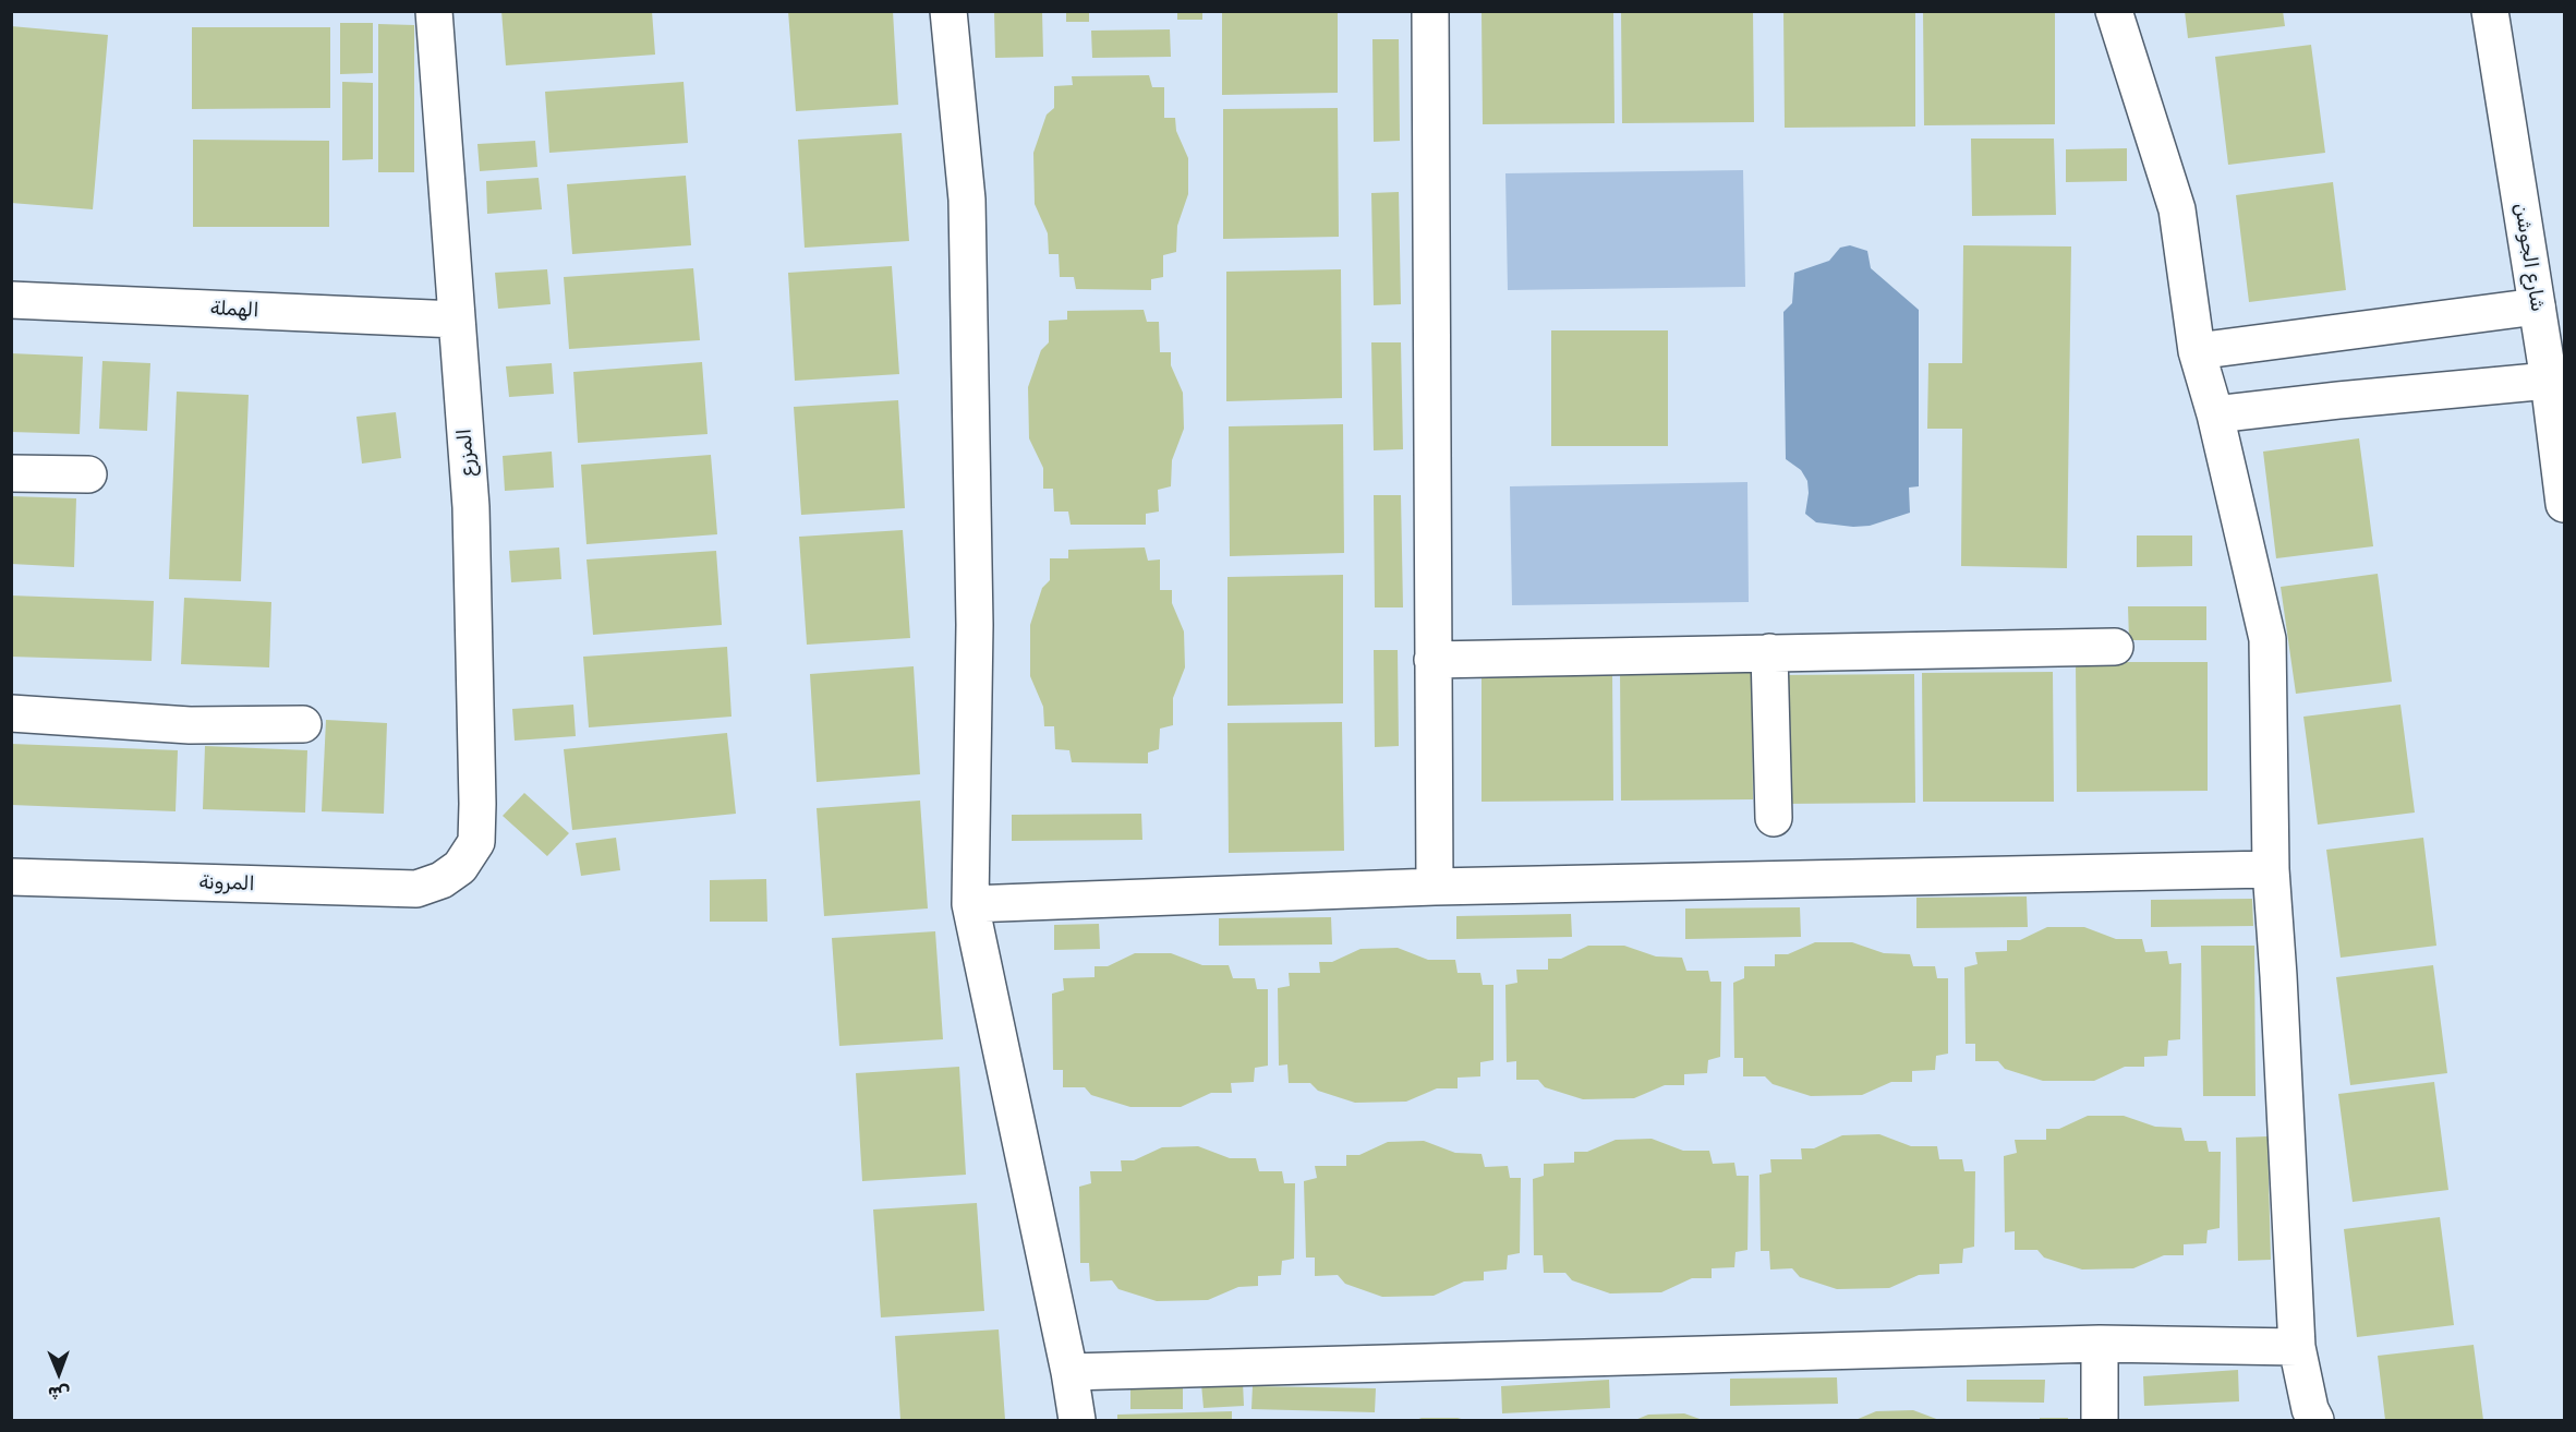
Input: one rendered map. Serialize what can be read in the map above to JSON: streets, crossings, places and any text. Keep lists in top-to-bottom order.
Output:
{
  "streets": {
    "street": [
      "شارع الجوشن",
      "الهملة",
      "المزرع",
      "المرونة"
    ]
  },
  "crossings": [
    ["الهملة", "المزرع"],
    ["المزرع", "المرونة"]
  ],
  "north": "bottom"
}
